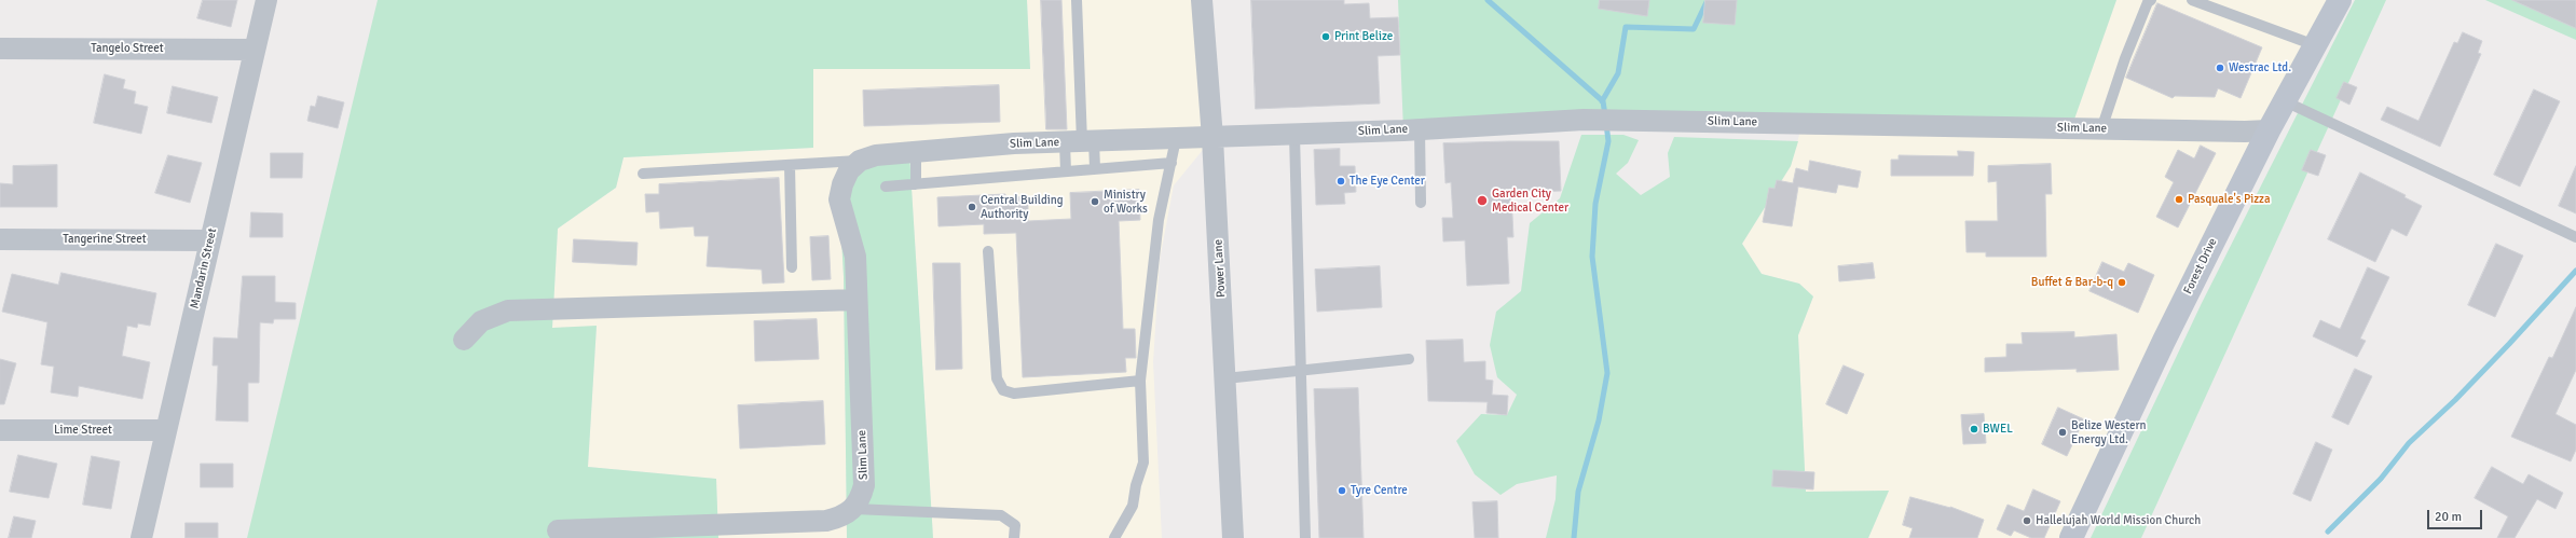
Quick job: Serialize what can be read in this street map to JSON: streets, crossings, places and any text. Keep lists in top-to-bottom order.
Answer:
{
  "streets": {
    "main road": ["Forest Drive"],
    "street": [
      "Tangelo Street",
      "Slim Lane",
      "Tangerine Street",
      "Mandarin Street",
      "Power Lane",
      "Lime Street"
    ]
  },
  "crossings": [
    ["Tangelo Street", "Mandarin Street"],
    ["Slim Lane", "Forest Drive"],
    ["Slim Lane", "Power Lane"],
    ["Tangerine Street", "Mandarin Street"],
    ["Mandarin Street", "Lime Street"]
  ],
  "places": [
    "Print Belize",
    "Westrac Ltd.",
    "The Eye Center",
    "Pasquale's Pizza",
    "Garden City Medical Center",
    "Ministry of Works",
    "Central Building Authority",
    "Buffet & Bar-b-q",
    "BWEL",
    "Belize Western Energy Ltd.",
    "Tyre Centre",
    "Hallelujah World Mission Church"
  ],
  "scale_bar": "20 m"
}
